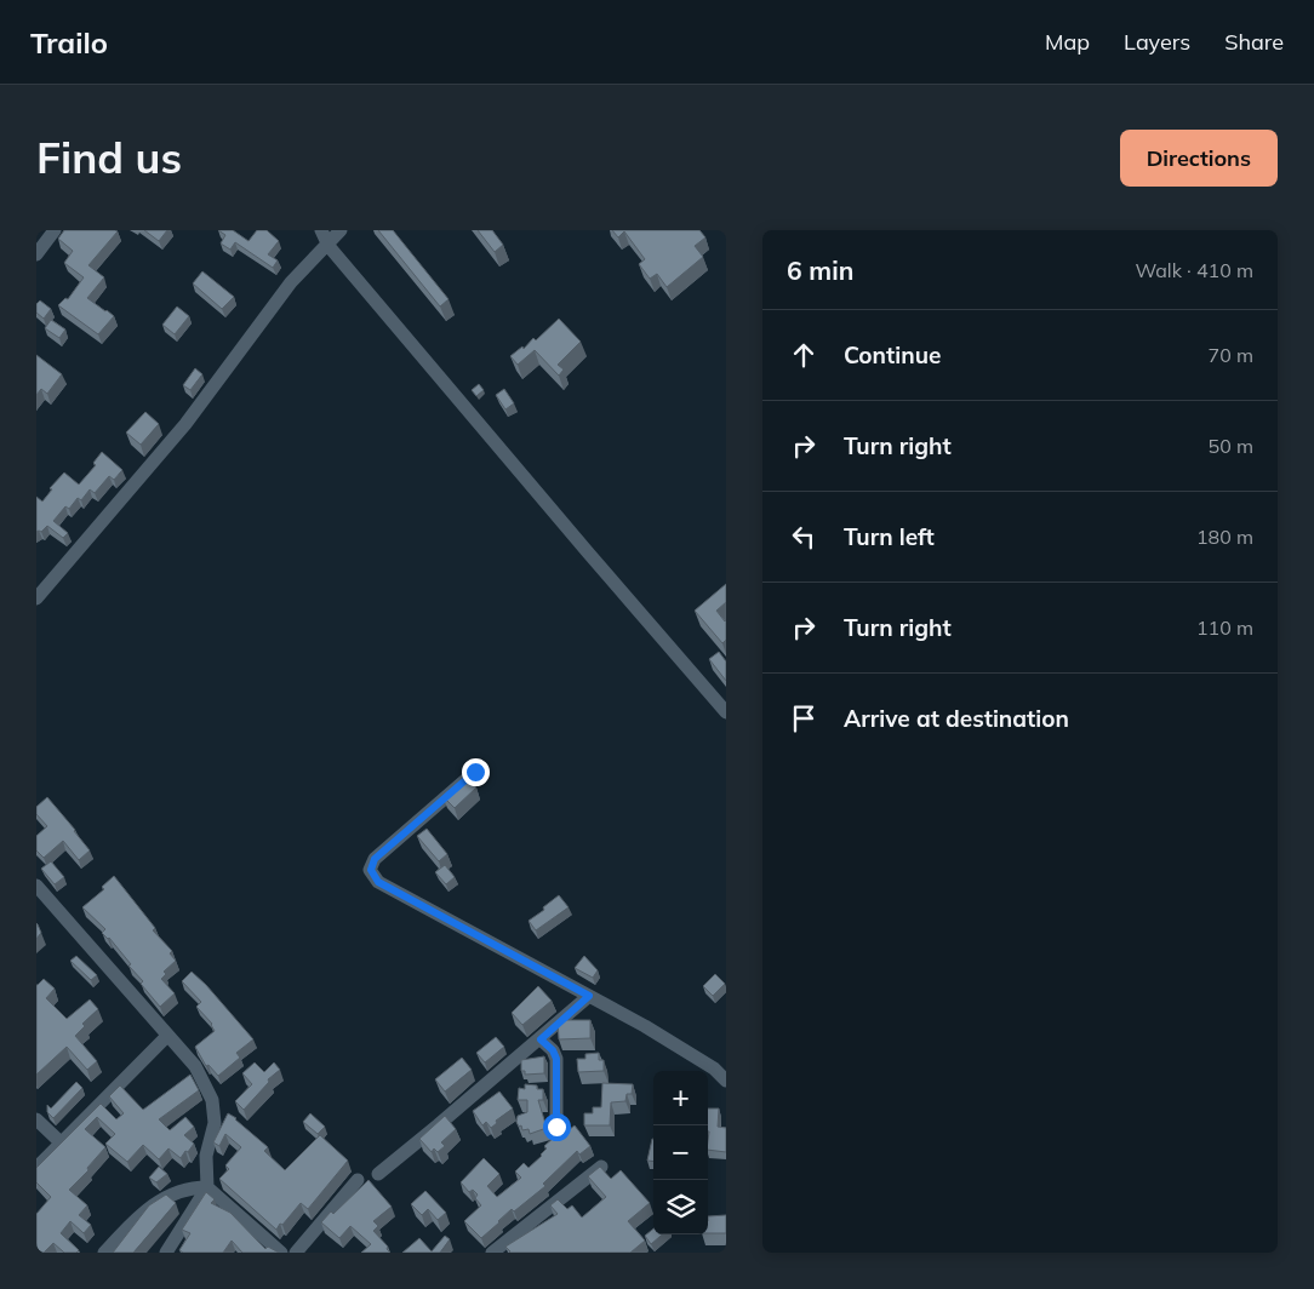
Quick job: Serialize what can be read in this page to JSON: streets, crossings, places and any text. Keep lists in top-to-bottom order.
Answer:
{
  "page": {
    "header": "Trailo",
    "nav": ["Map", "Layers", "Share"],
    "buttons": "Directions",
    "title": "Find us",
    "heading": ["6 min", "Walk · 410 m"],
    "list": [
      ["Continue", "70 m"],
      ["Turn right", "50 m"],
      ["Turn left", "180 m"],
      ["Turn right", "110 m"],
      "Arrive at destination"
    ],
    "map_buttons": ["+", "−"]
  }
}
